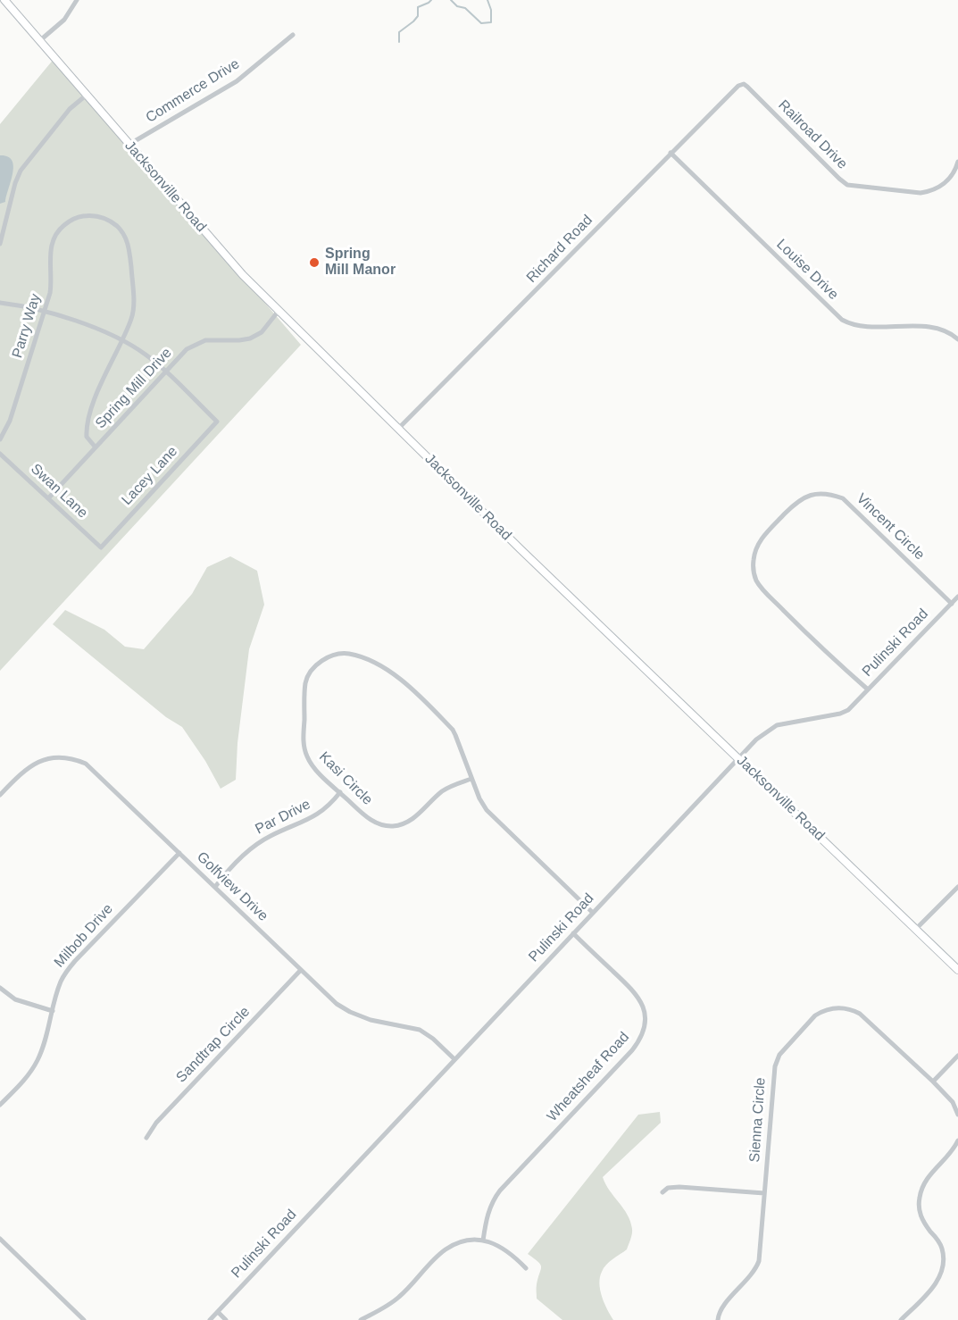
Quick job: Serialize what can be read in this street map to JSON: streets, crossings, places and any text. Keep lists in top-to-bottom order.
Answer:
{
  "streets": {
    "main road": ["Jacksonville Road"],
    "street": [
      "Commerce Drive",
      "Railroad Drive",
      "Richard Road",
      "Louise Drive",
      "Parry Way",
      "Spring Mill Drive",
      "Lacey Lane",
      "Swan Lane",
      "Vincent Circle",
      "Pulinski Road",
      "Kasi Circle",
      "Par Drive",
      "Golfview Drive",
      "Milbob Drive",
      "Sandtrap Circle",
      "Wheatsheaf Road",
      "Sienna Circle"
    ]
  },
  "crossings": [
    ["Commerce Drive", "Jacksonville Road"],
    ["Railroad Drive", "Richard Road"],
    ["Jacksonville Road", "Richard Road"],
    ["Jacksonville Road", "Spring Mill Drive"],
    ["Jacksonville Road", "Pulinski Road"],
    ["Richard Road", "Louise Drive"],
    ["Parry Way", "Spring Mill Drive"],
    ["Spring Mill Drive", "Lacey Lane"],
    ["Spring Mill Drive", "Swan Lane"],
    ["Lacey Lane", "Swan Lane"],
    ["Vincent Circle", "Pulinski Road"],
    ["Pulinski Road", "Kasi Circle"],
    ["Pulinski Road", "Golfview Drive"],
    ["Pulinski Road", "Wheatsheaf Road"],
    ["Kasi Circle", "Par Drive"],
    ["Par Drive", "Golfview Drive"],
    ["Golfview Drive", "Milbob Drive"],
    ["Golfview Drive", "Sandtrap Circle"]
  ],
  "places": ["Spring Mill Manor"]
}
